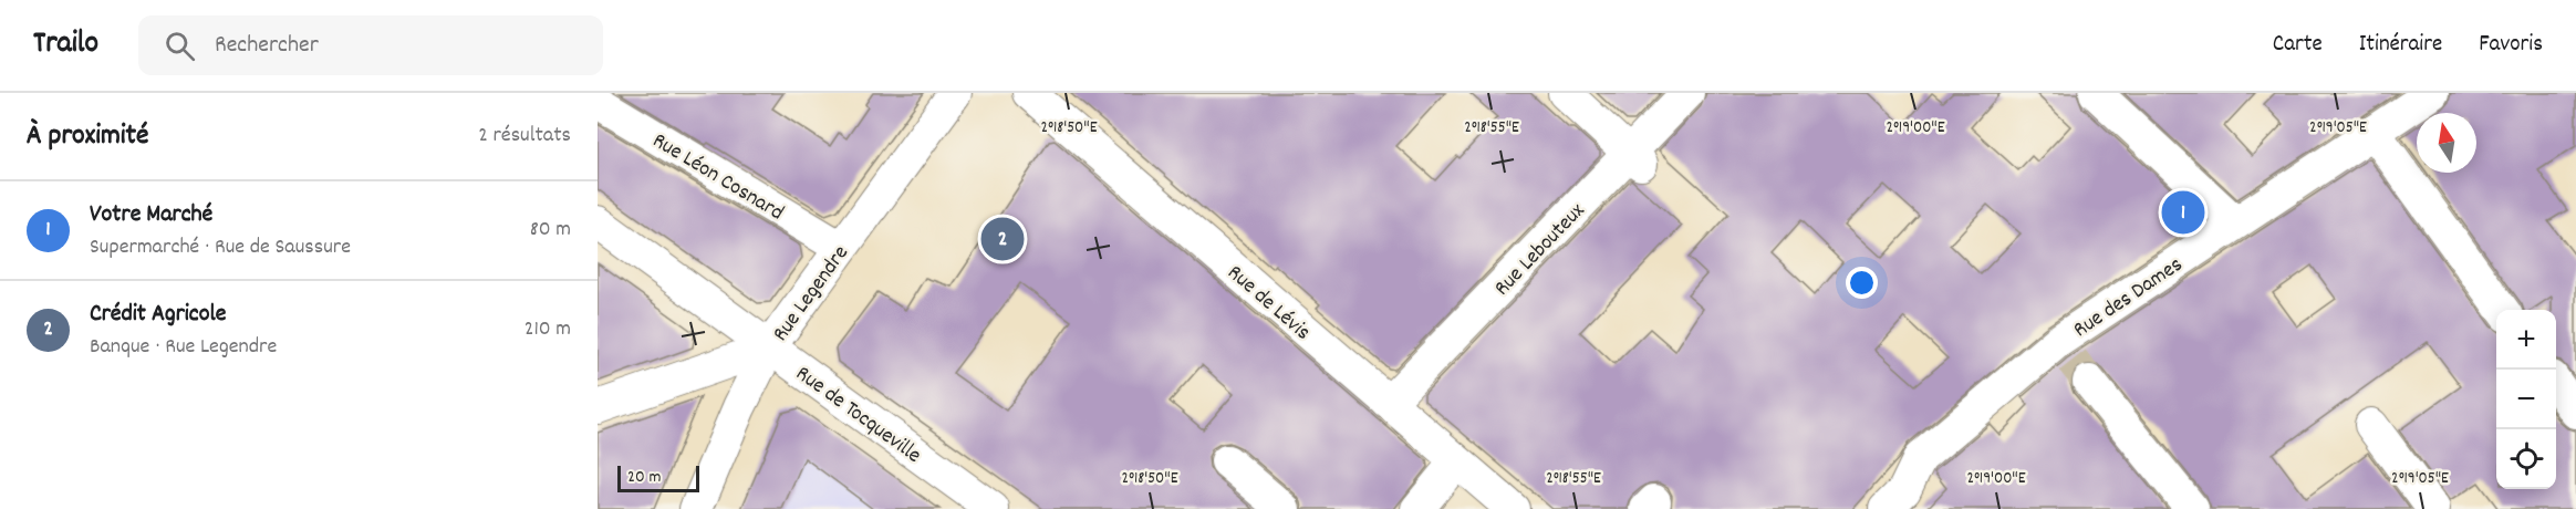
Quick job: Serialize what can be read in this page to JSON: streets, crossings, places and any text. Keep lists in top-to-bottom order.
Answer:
{
  "streets": {
    "street": [
      "Rue Léon Cosnard",
      "Rue Lebouteux",
      "Rue Legendre",
      "Rue des Dames",
      "Rue de Lévis",
      "Rue de Tocqueville"
    ]
  },
  "crossings": [
    ["Rue Léon Cosnard", "Rue Legendre"],
    ["Rue Lebouteux", "Rue de Lévis"],
    ["Rue Legendre", "Rue de Tocqueville"]
  ],
  "scale_bar": "20 m",
  "north": "top",
  "page": {
    "header": "Trailo",
    "search": "Rechercher",
    "nav": ["Carte", "Itinéraire", "Favoris"],
    "heading": ["À proximité", "2 résultats"],
    "list": [
      {
        "mark": "1",
        "name": "Votre Marché",
        "note": "Supermarché · Rue de Saussure",
        "value": "80 m"
      },
      {
        "mark": "2",
        "name": "Crédit Agricole",
        "note": "Banque · Rue Legendre",
        "value": "210 m"
      }
    ],
    "pins": ["1", "2"],
    "map_buttons": ["+", "−"],
    "scale": "20 m"
  },
  "coordinates": [
    "2°18'50\"E",
    "2°18'55\"E",
    "2°19'00\"E",
    "2°19'05\"E"
  ]
}
